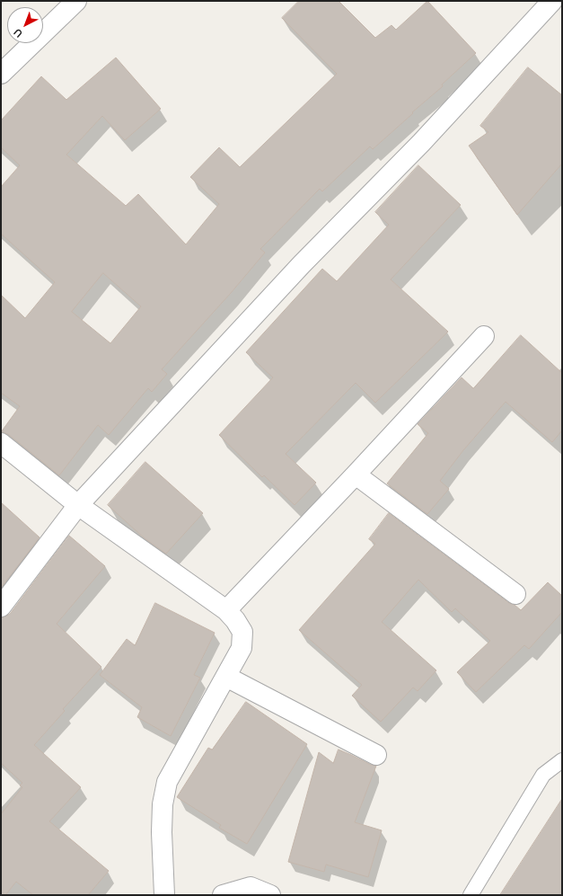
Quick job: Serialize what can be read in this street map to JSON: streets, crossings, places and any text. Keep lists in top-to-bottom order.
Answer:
{
  "north": "bottom left"
}
